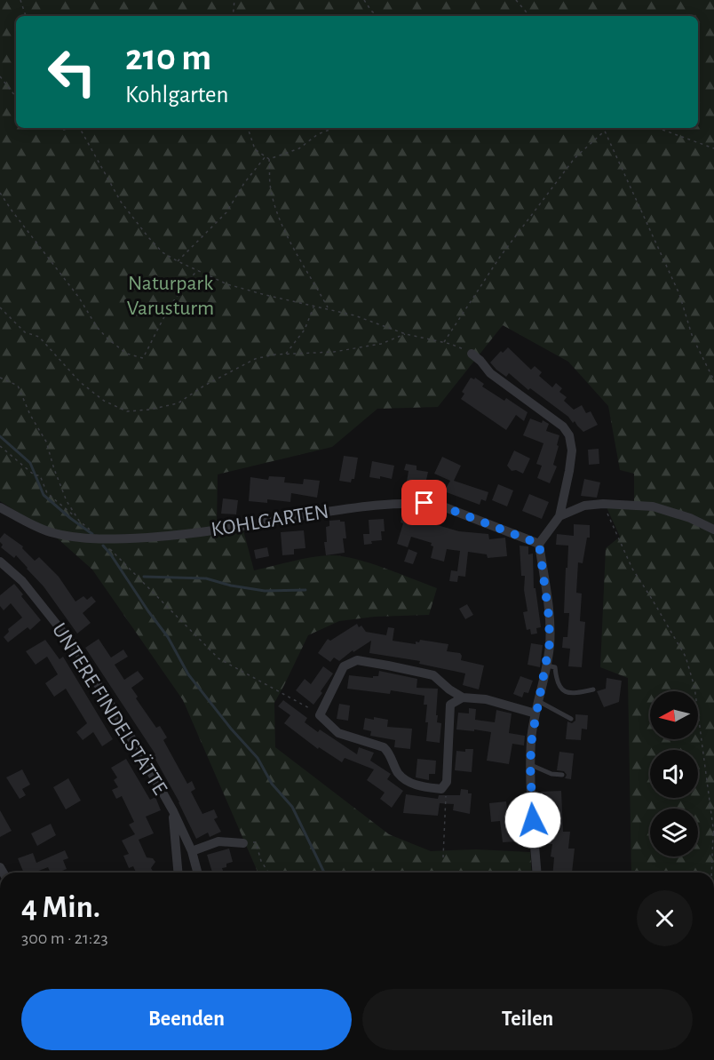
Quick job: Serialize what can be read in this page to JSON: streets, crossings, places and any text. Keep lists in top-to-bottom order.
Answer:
{
  "streets": {
    "street": ["KOHLGARTEN", "UNTERE FINDELSTÄTTE"]
  },
  "parks": ["Naturpark Varusturm"],
  "north": "left",
  "page": {
    "turn": ["210 m", "Kohlgarten"],
    "heading": ["4 Min.", "300 m · 21:23"],
    "buttons": ["Beenden", "Teilen"]
  }
}
